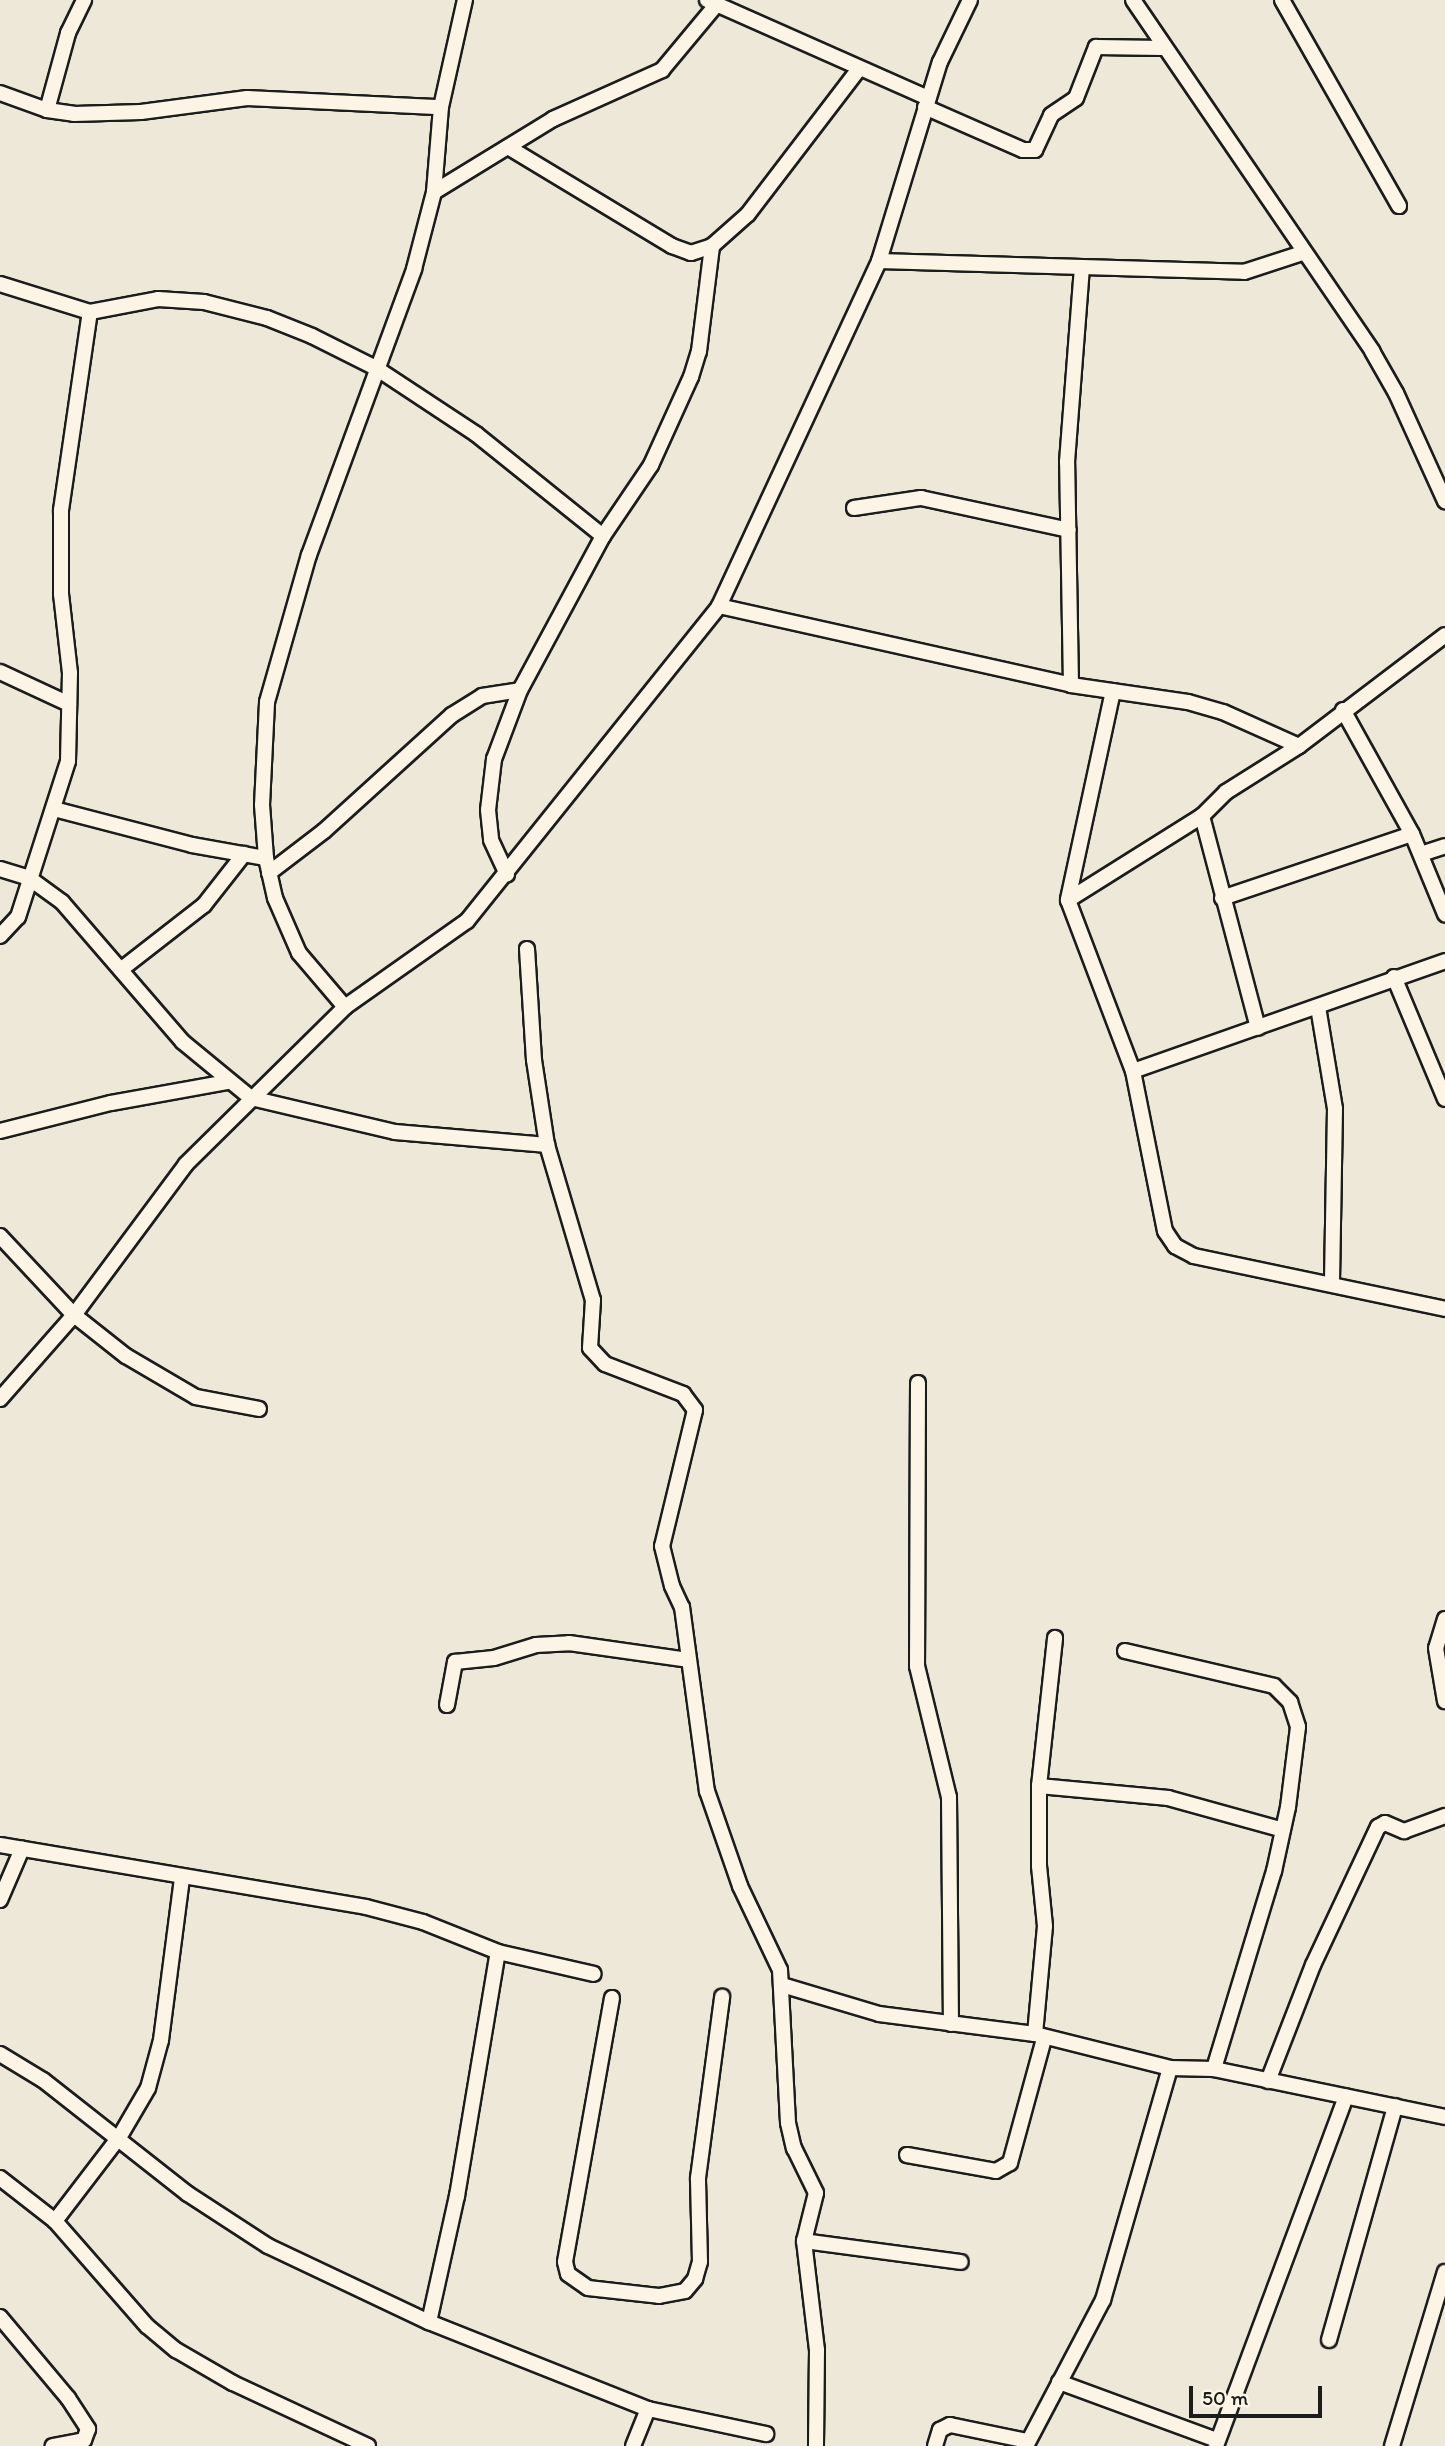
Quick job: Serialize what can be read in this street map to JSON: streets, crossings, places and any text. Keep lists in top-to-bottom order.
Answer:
{
  "scale_bar": "50 m"
}
